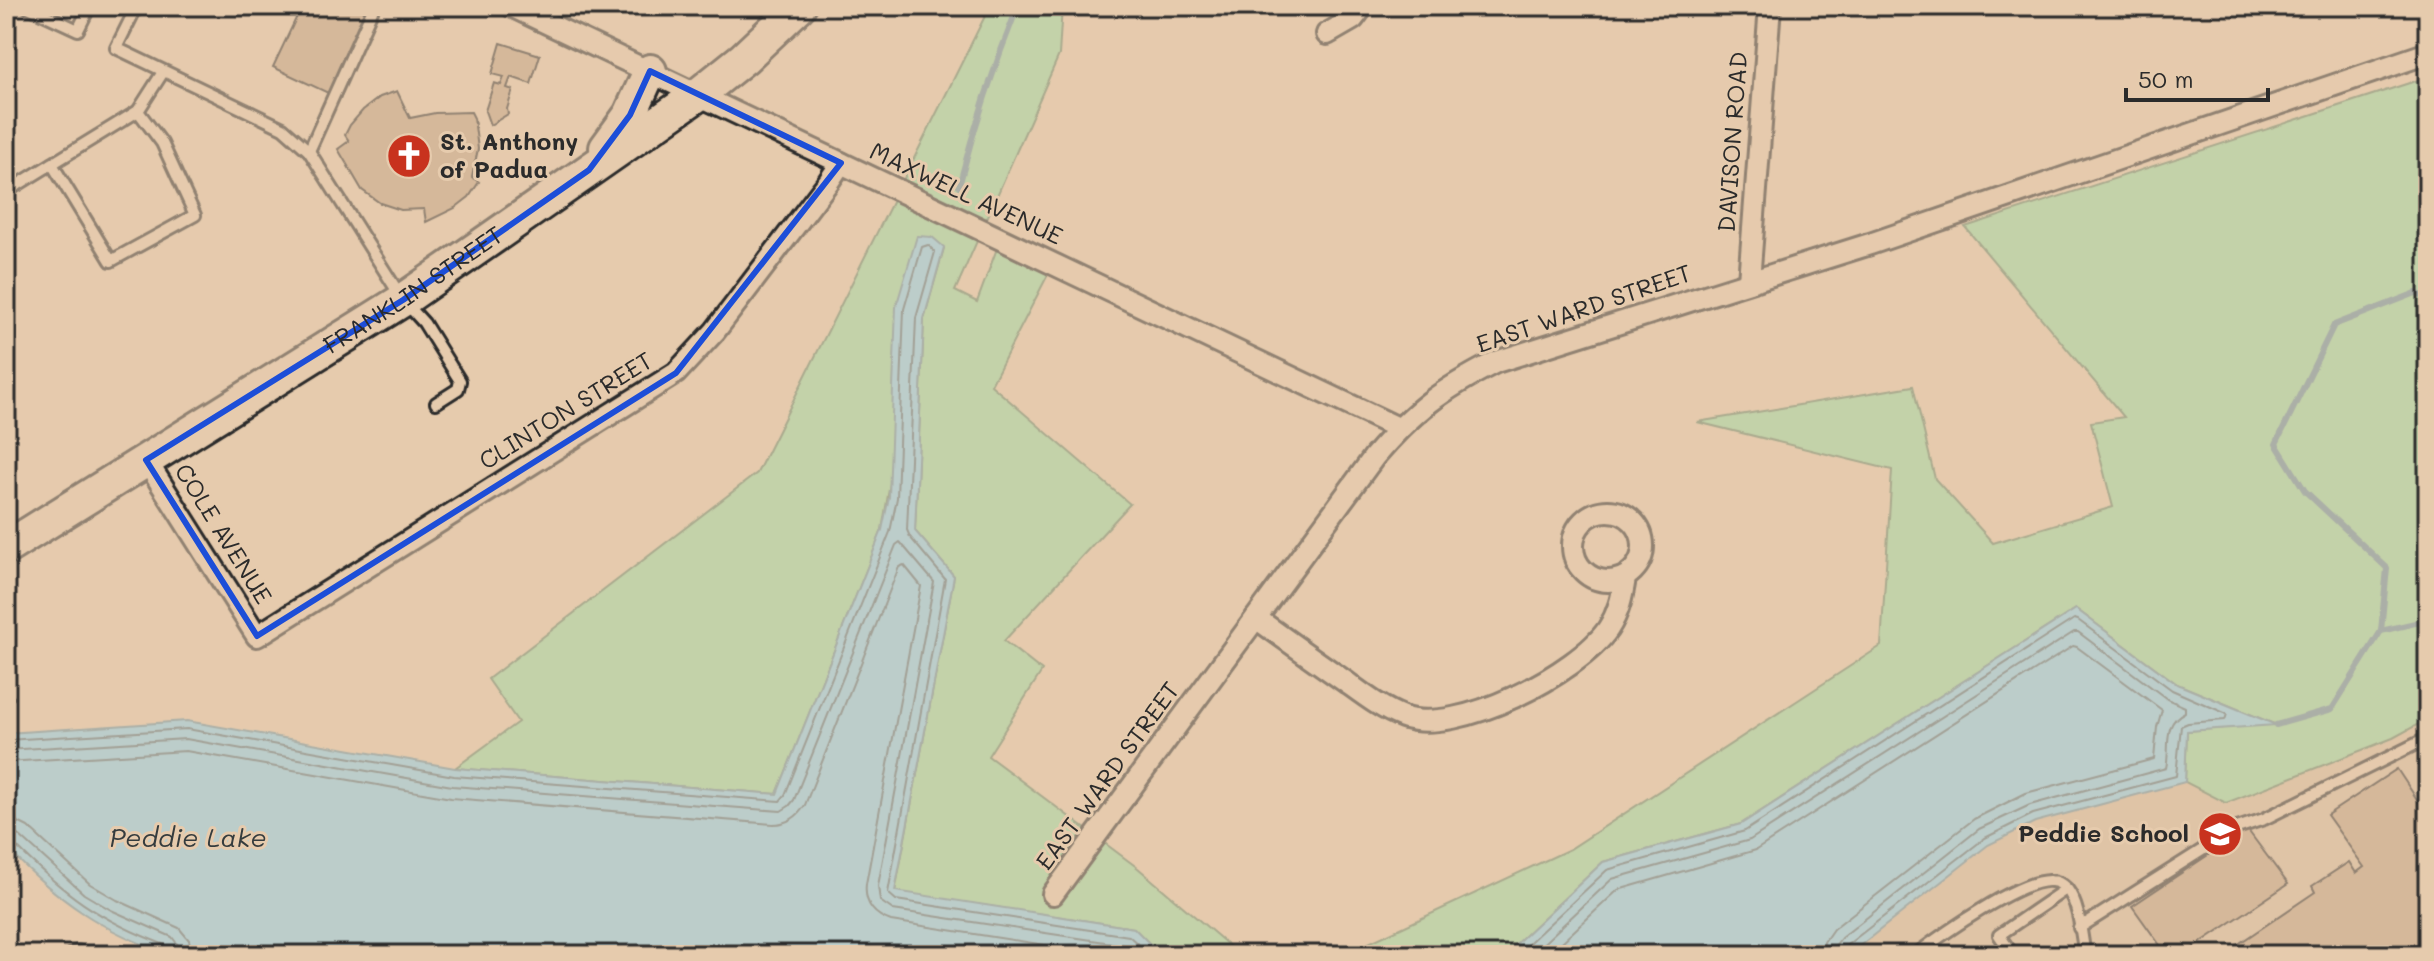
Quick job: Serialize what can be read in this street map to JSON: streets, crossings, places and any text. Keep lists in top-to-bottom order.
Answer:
{
  "streets": {
    "main road": ["FRANKLIN STREET"],
    "street": [
      "DAVISON ROAD",
      "MAXWELL AVENUE",
      "EAST WARD STREET",
      "CLINTON STREET",
      "COLE AVENUE"
    ]
  },
  "crossings": [
    ["DAVISON ROAD", "EAST WARD STREET"],
    ["MAXWELL AVENUE", "FRANKLIN STREET"],
    ["MAXWELL AVENUE", "EAST WARD STREET"],
    ["MAXWELL AVENUE", "CLINTON STREET"],
    ["FRANKLIN STREET", "COLE AVENUE"],
    ["CLINTON STREET", "COLE AVENUE"]
  ],
  "water": ["Peddie Lake"],
  "places": {
    "church": ["St. Anthony of Padua"],
    "school or university": ["Peddie School"]
  },
  "scale_bar": "50 m"
}
